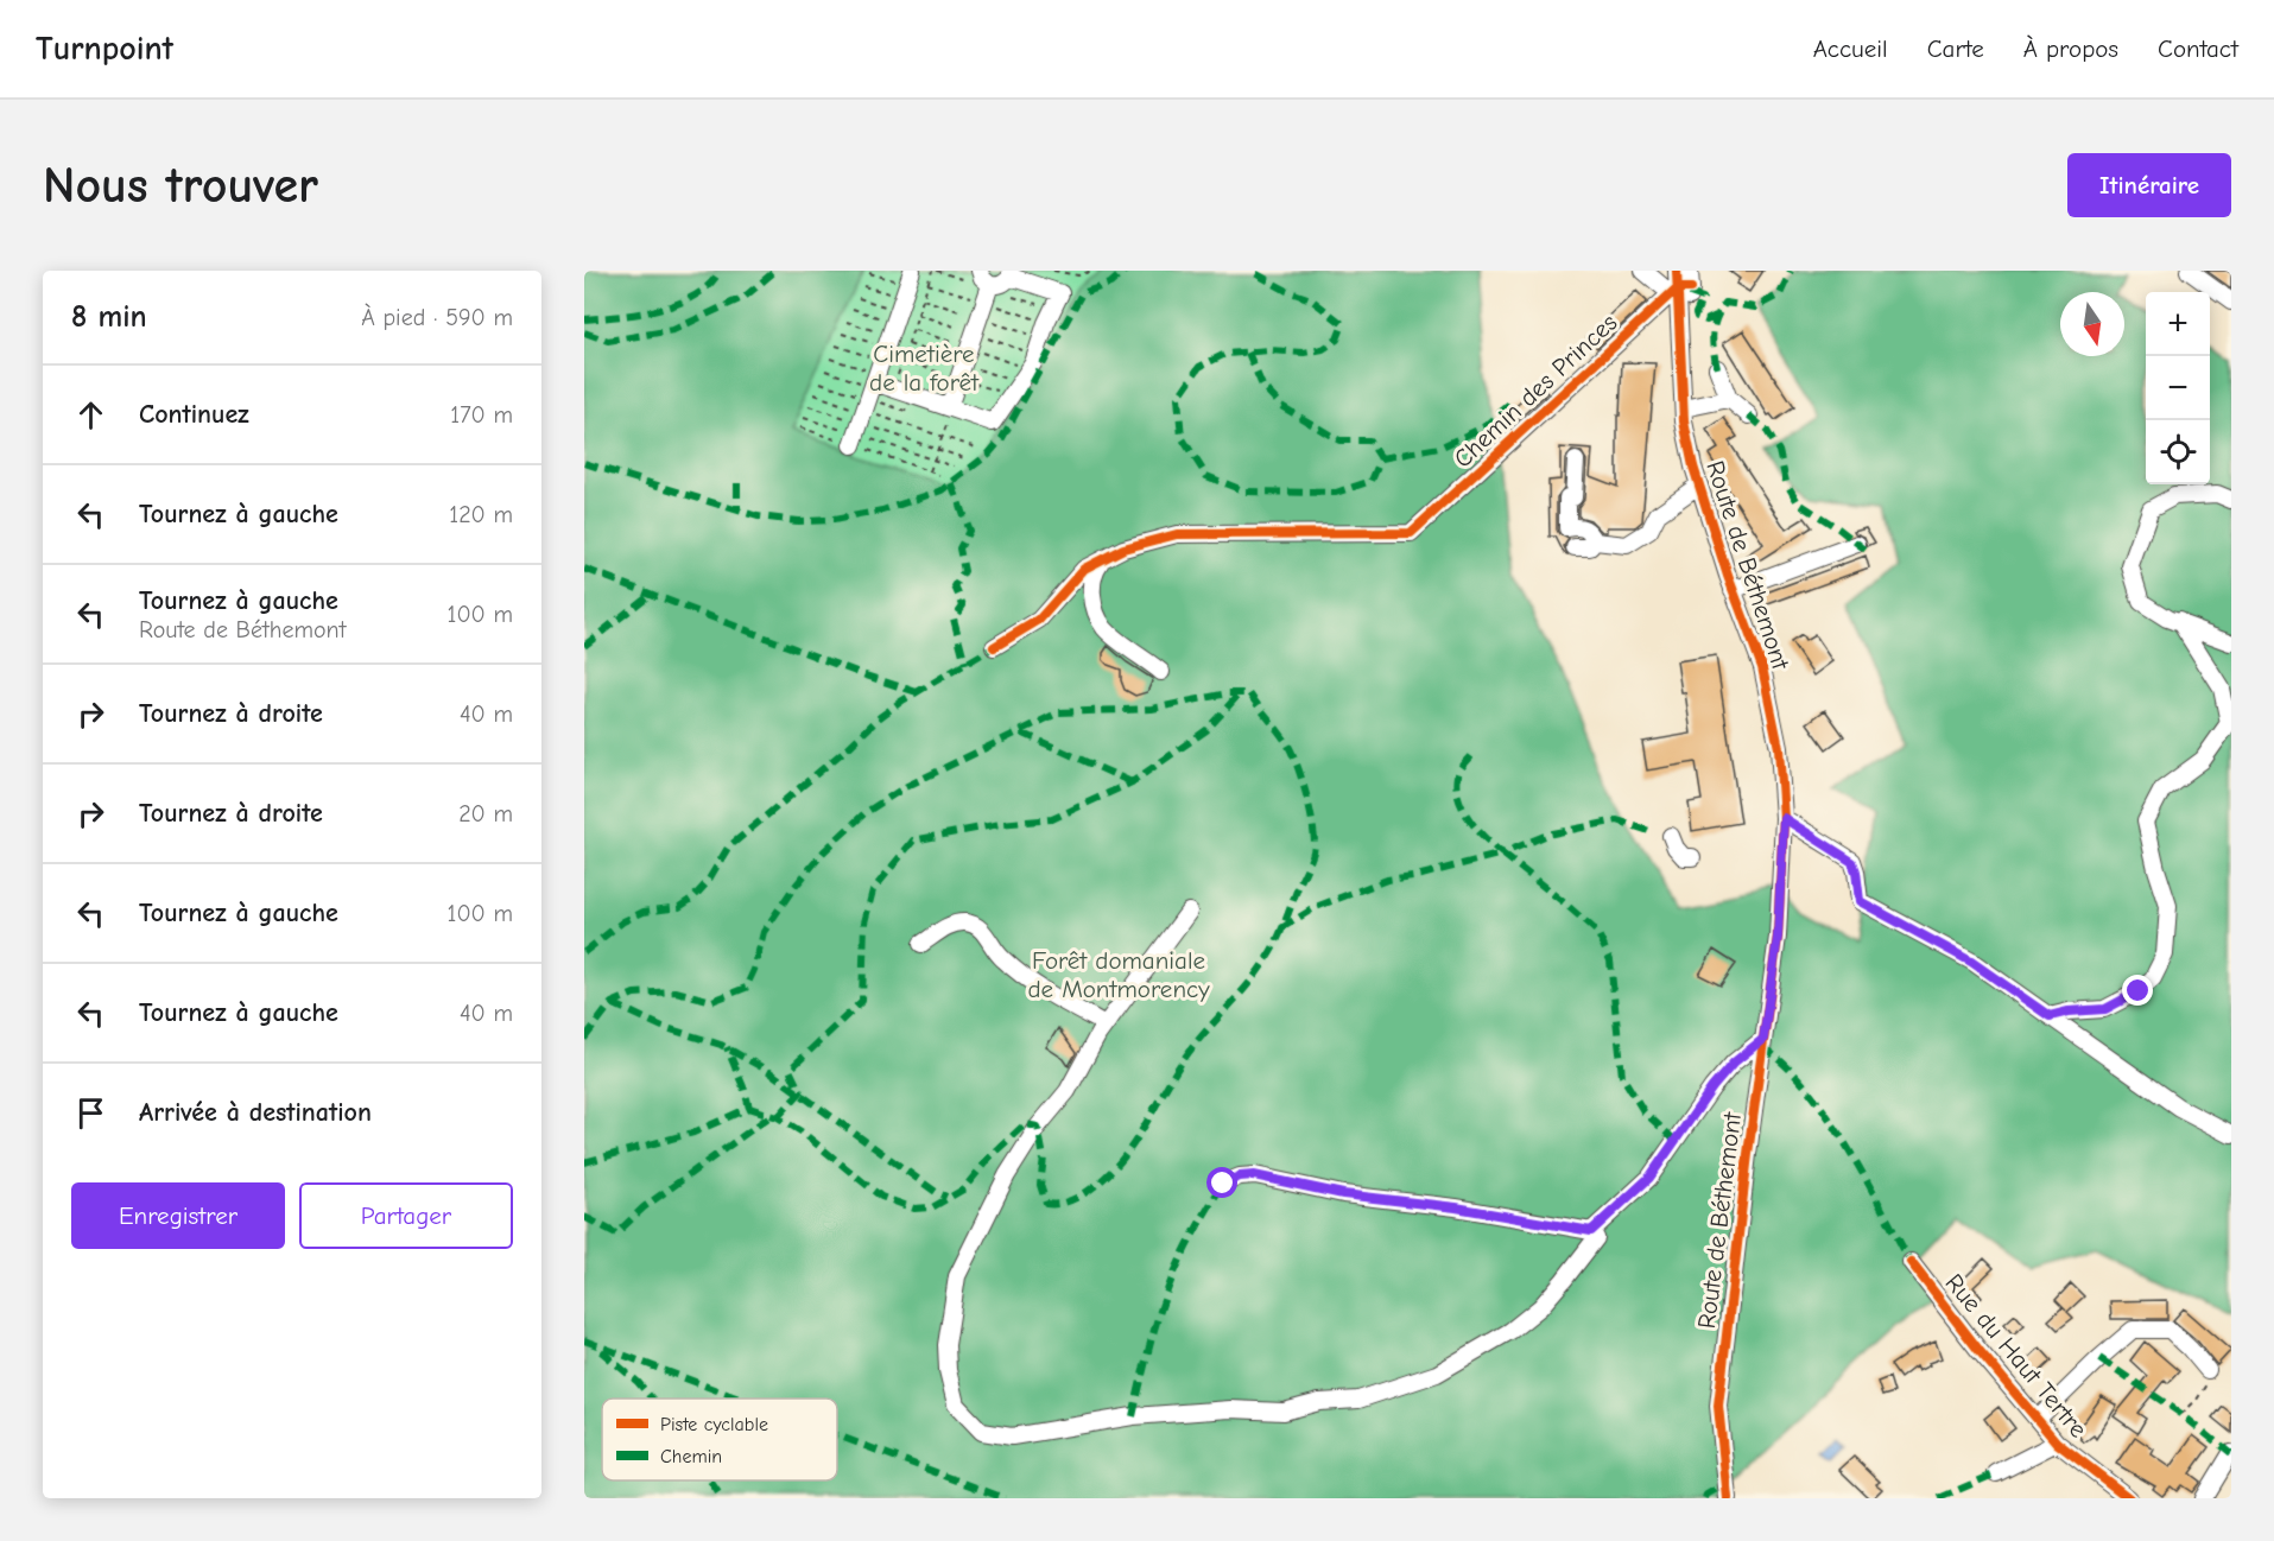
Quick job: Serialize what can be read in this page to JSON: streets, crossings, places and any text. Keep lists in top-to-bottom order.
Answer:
{
  "streets": {
    "street": ["Chemin des Princes", "Route de Béthemont", "Rue du Haut Tertre"]
  },
  "crossings": [
    ["Chemin des Princes", "Route de Béthemont"]
  ],
  "parks": ["Cimetière de la forêt", "Forêt domaniale de Montmorency"],
  "legend": ["Piste cyclable", "Chemin"],
  "north": "bottom",
  "page": {
    "header": "Turnpoint",
    "nav": [
      "Accueil",
      "Carte",
      "À propos",
      "Contact"
    ],
    "buttons": [
      "Itinéraire",
      ["Enregistrer", "Partager"]
    ],
    "title": "Nous trouver",
    "heading": ["8 min", "À pied · 590 m"],
    "map_buttons": ["+", "−"],
    "list": [
      ["Continuez", "170 m"],
      ["Tournez à gauche", "120 m"],
      ["Tournez à gauche", "Route de Béthemont", "100 m"],
      ["Tournez à droite", "40 m"],
      ["Tournez à droite", "20 m"],
      ["Tournez à gauche", "100 m"],
      ["Tournez à gauche", "40 m"],
      "Arrivée à destination"
    ]
  }
}
